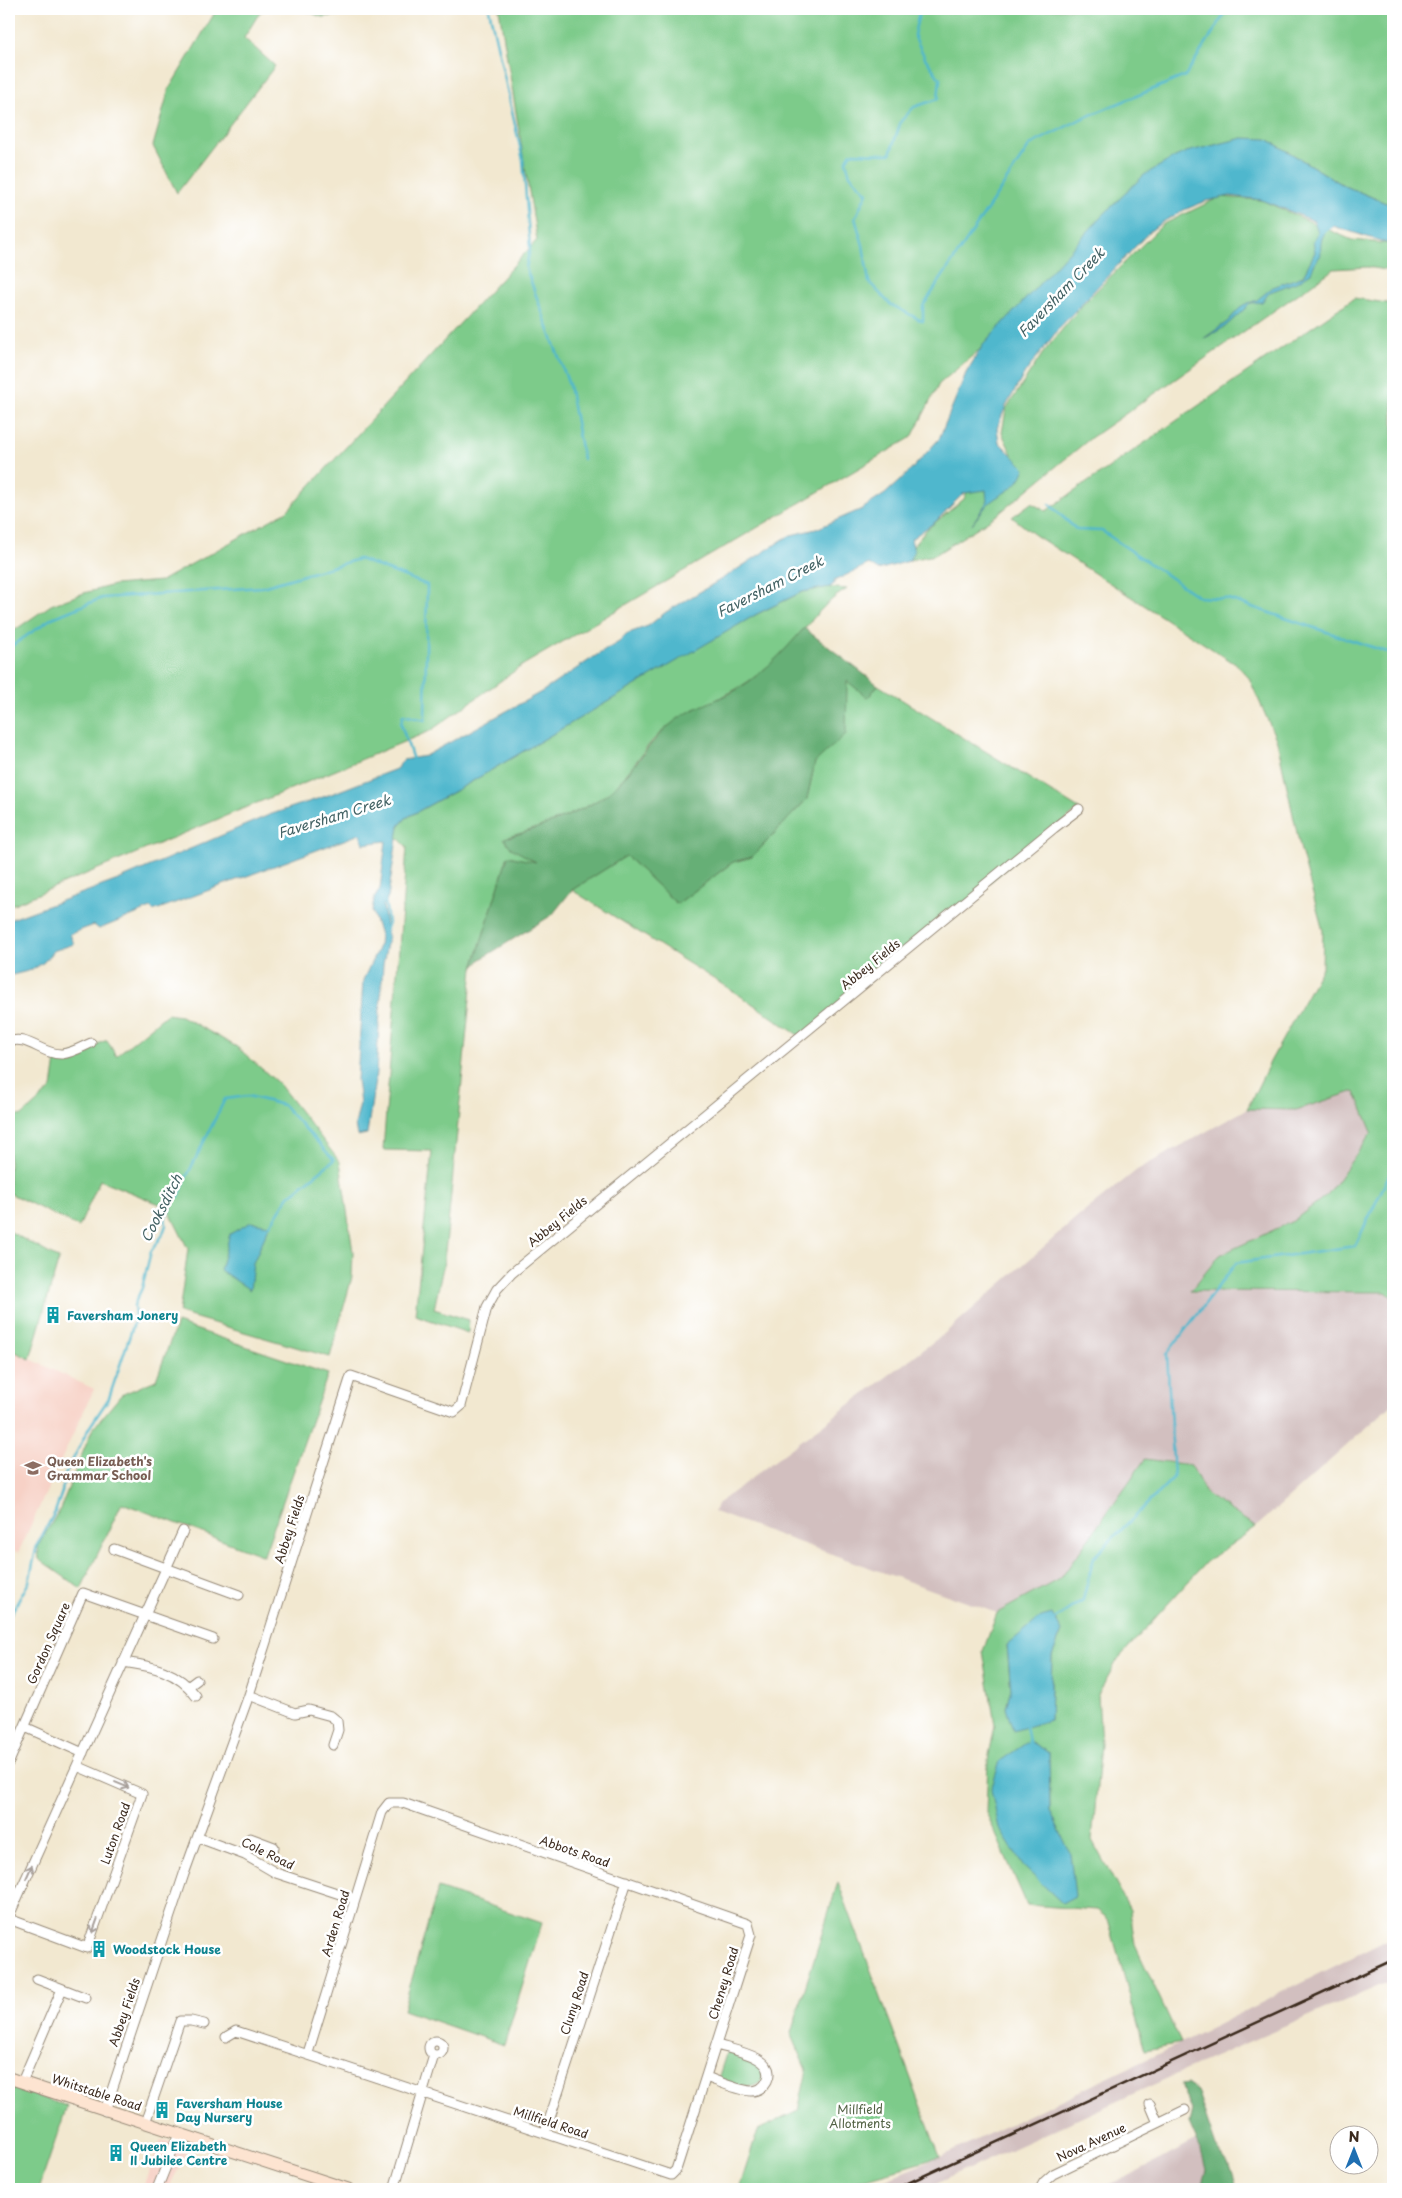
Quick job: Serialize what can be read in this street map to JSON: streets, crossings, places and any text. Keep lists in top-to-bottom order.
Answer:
{
  "streets": {
    "main road": ["Whitstable Road"],
    "street": [
      "Abbey Fields",
      "Gordon Square",
      "Luton Road",
      "Abbots Road",
      "Cole Road",
      "Arden Road",
      "Cheney Road",
      "Cluny Road",
      "Millfield Road",
      "Nova Avenue"
    ]
  },
  "crossings": [
    ["Abbey Fields", "Cole Road"],
    ["Abbey Fields", "Whitstable Road"],
    ["Abbots Road", "Arden Road"],
    ["Abbots Road", "Cheney Road"],
    ["Abbots Road", "Cluny Road"],
    ["Cole Road", "Arden Road"],
    ["Arden Road", "Millfield Road"],
    ["Cheney Road", "Millfield Road"],
    ["Cluny Road", "Millfield Road"]
  ],
  "water": ["Faversham Creek", "Cooksditch"],
  "parks": ["Millfield Allotments"],
  "places": {
    "building": [
      "Faversham Jonery",
      "Woodstock House",
      "Faversham House Day Nursery",
      "Queen Elizabeth II Jubilee Centre"
    ],
    "school or university": ["Queen Elizabeth's Grammar School"]
  },
  "north": "top"
}
